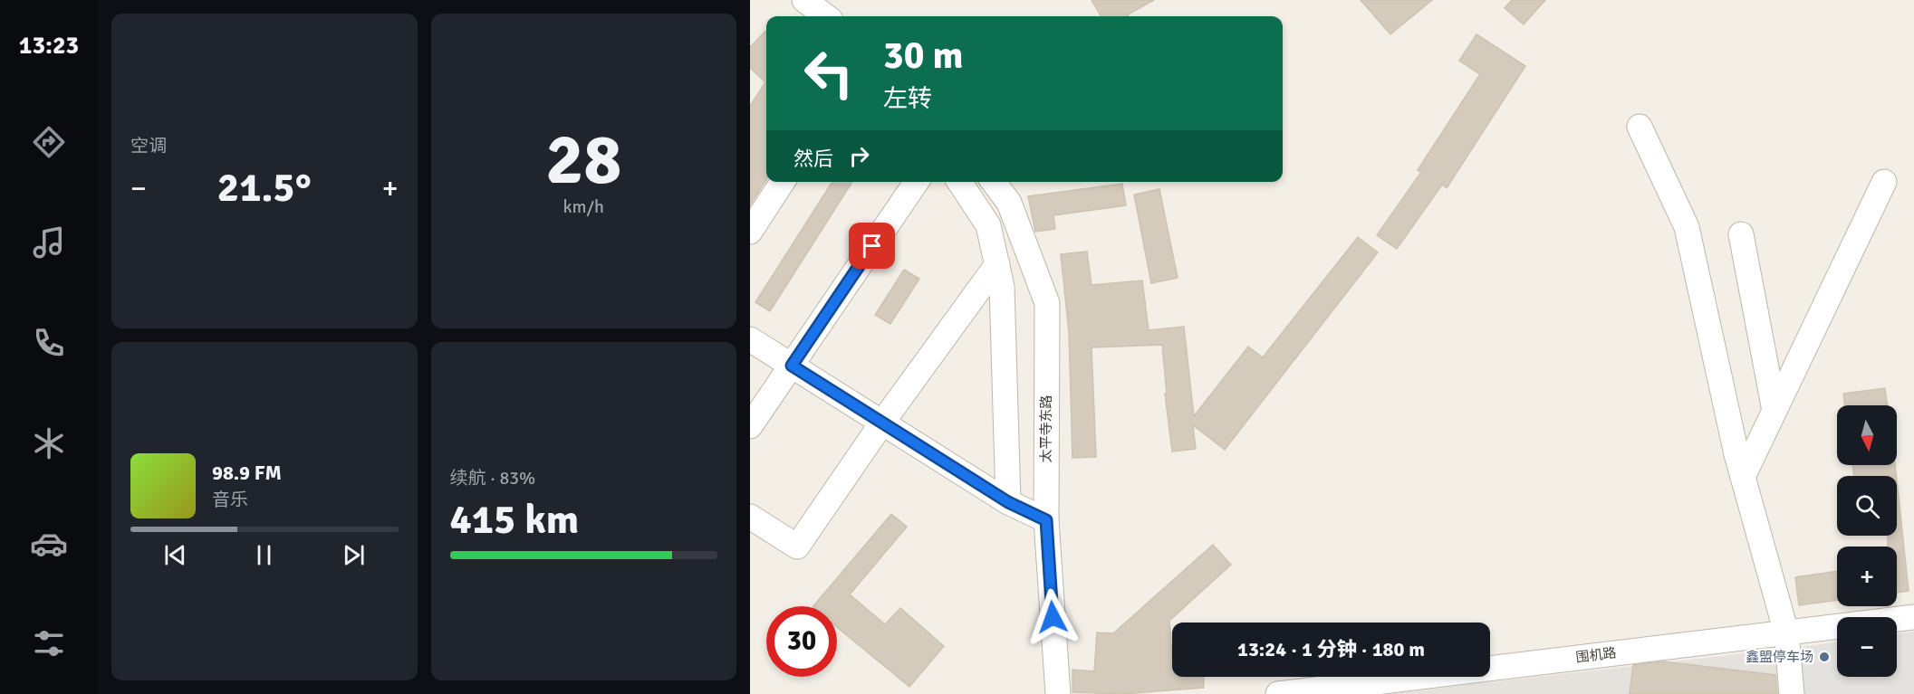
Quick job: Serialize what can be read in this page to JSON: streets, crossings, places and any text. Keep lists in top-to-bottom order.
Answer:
{
  "streets": {
    "street": ["太平寺东路", "围机路"]
  },
  "places": ["鑫盟停车场"],
  "north": "bottom",
  "page": {
    "tabs": "13:23",
    "tile": [
      "空调",
      ["28", "km/h"],
      ["续航 · 83%", "415 km"]
    ],
    "turn": ["30 m", "左转"],
    "then": "然后",
    "heat": ["−", "21.5°", "+"],
    "map_buttons": ["+", "−"],
    "song": ["98.9 FM", "音乐"],
    "limit": "30",
    "trip": "13:24 · 1 分钟 · 180 m"
  }
}
